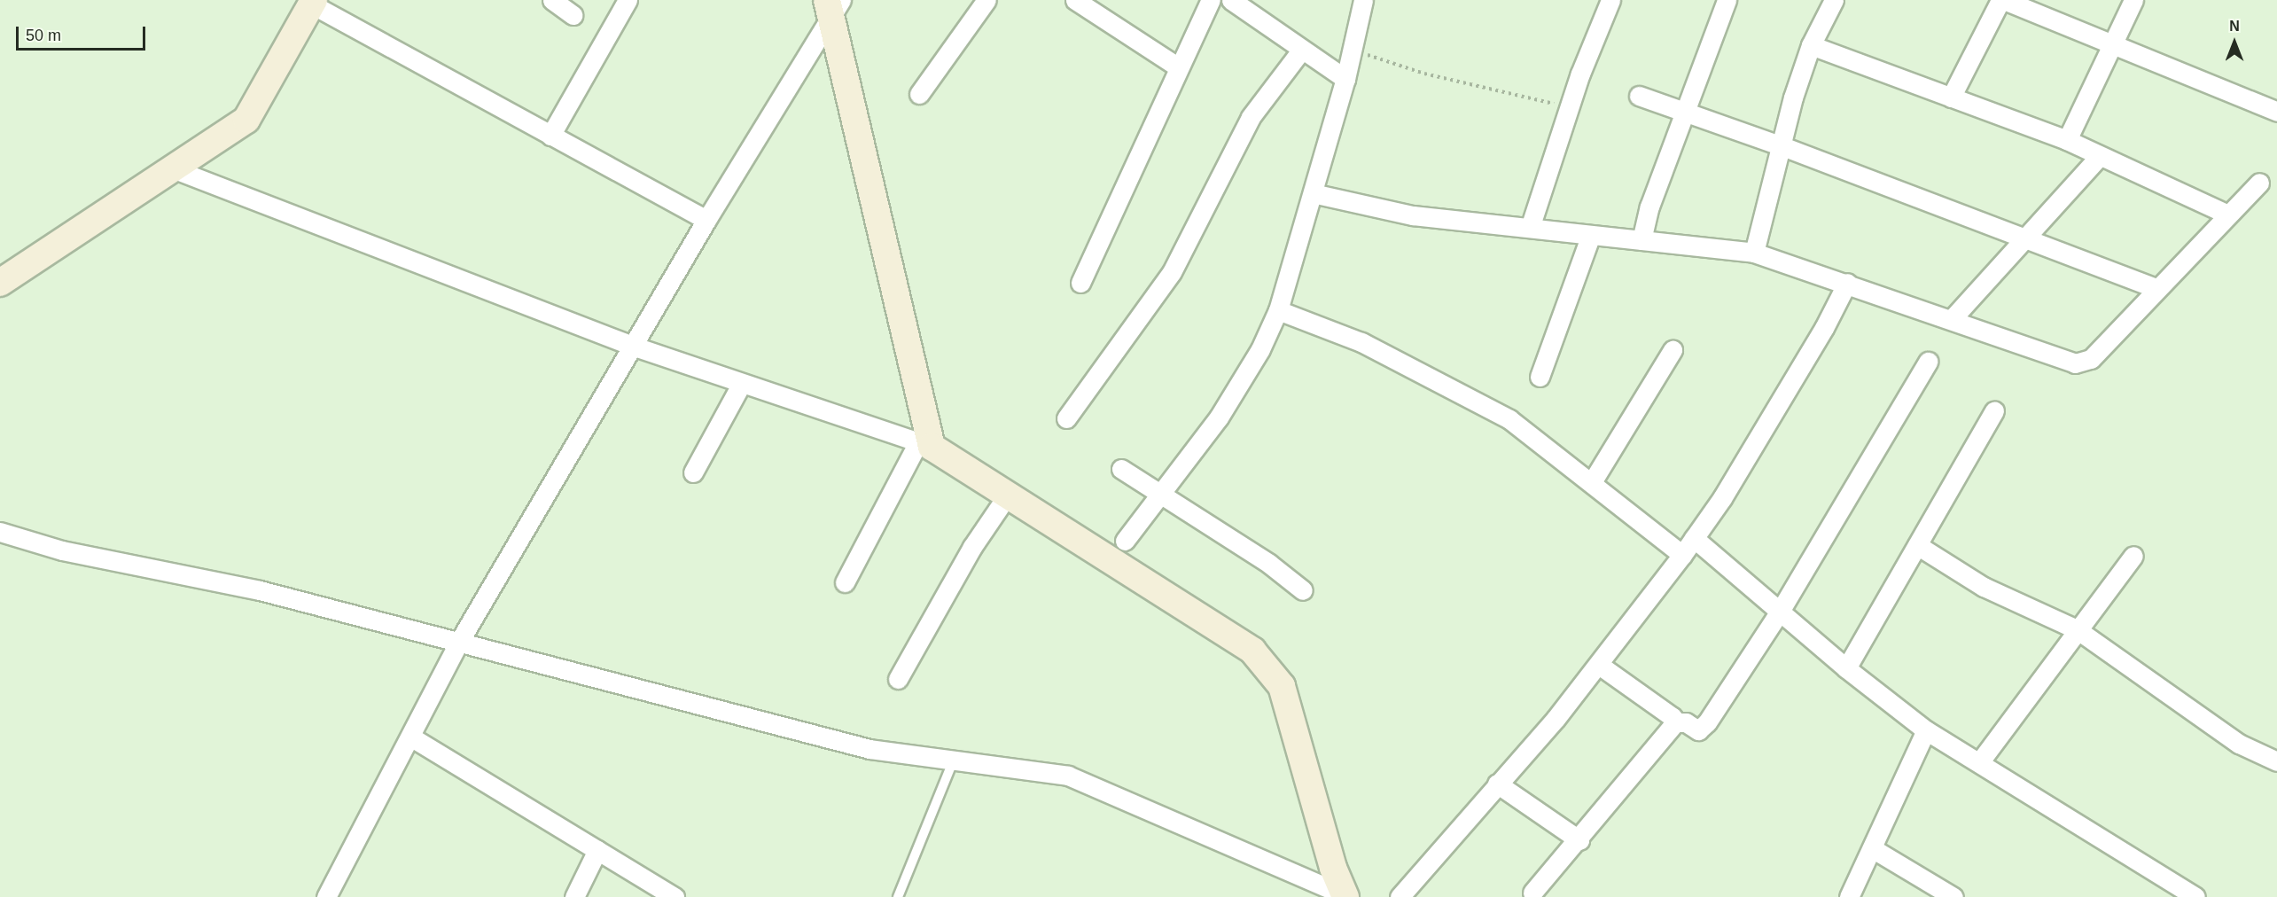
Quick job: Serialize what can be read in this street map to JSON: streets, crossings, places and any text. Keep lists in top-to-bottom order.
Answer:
{
  "scale_bar": "50 m",
  "north": "top"
}
